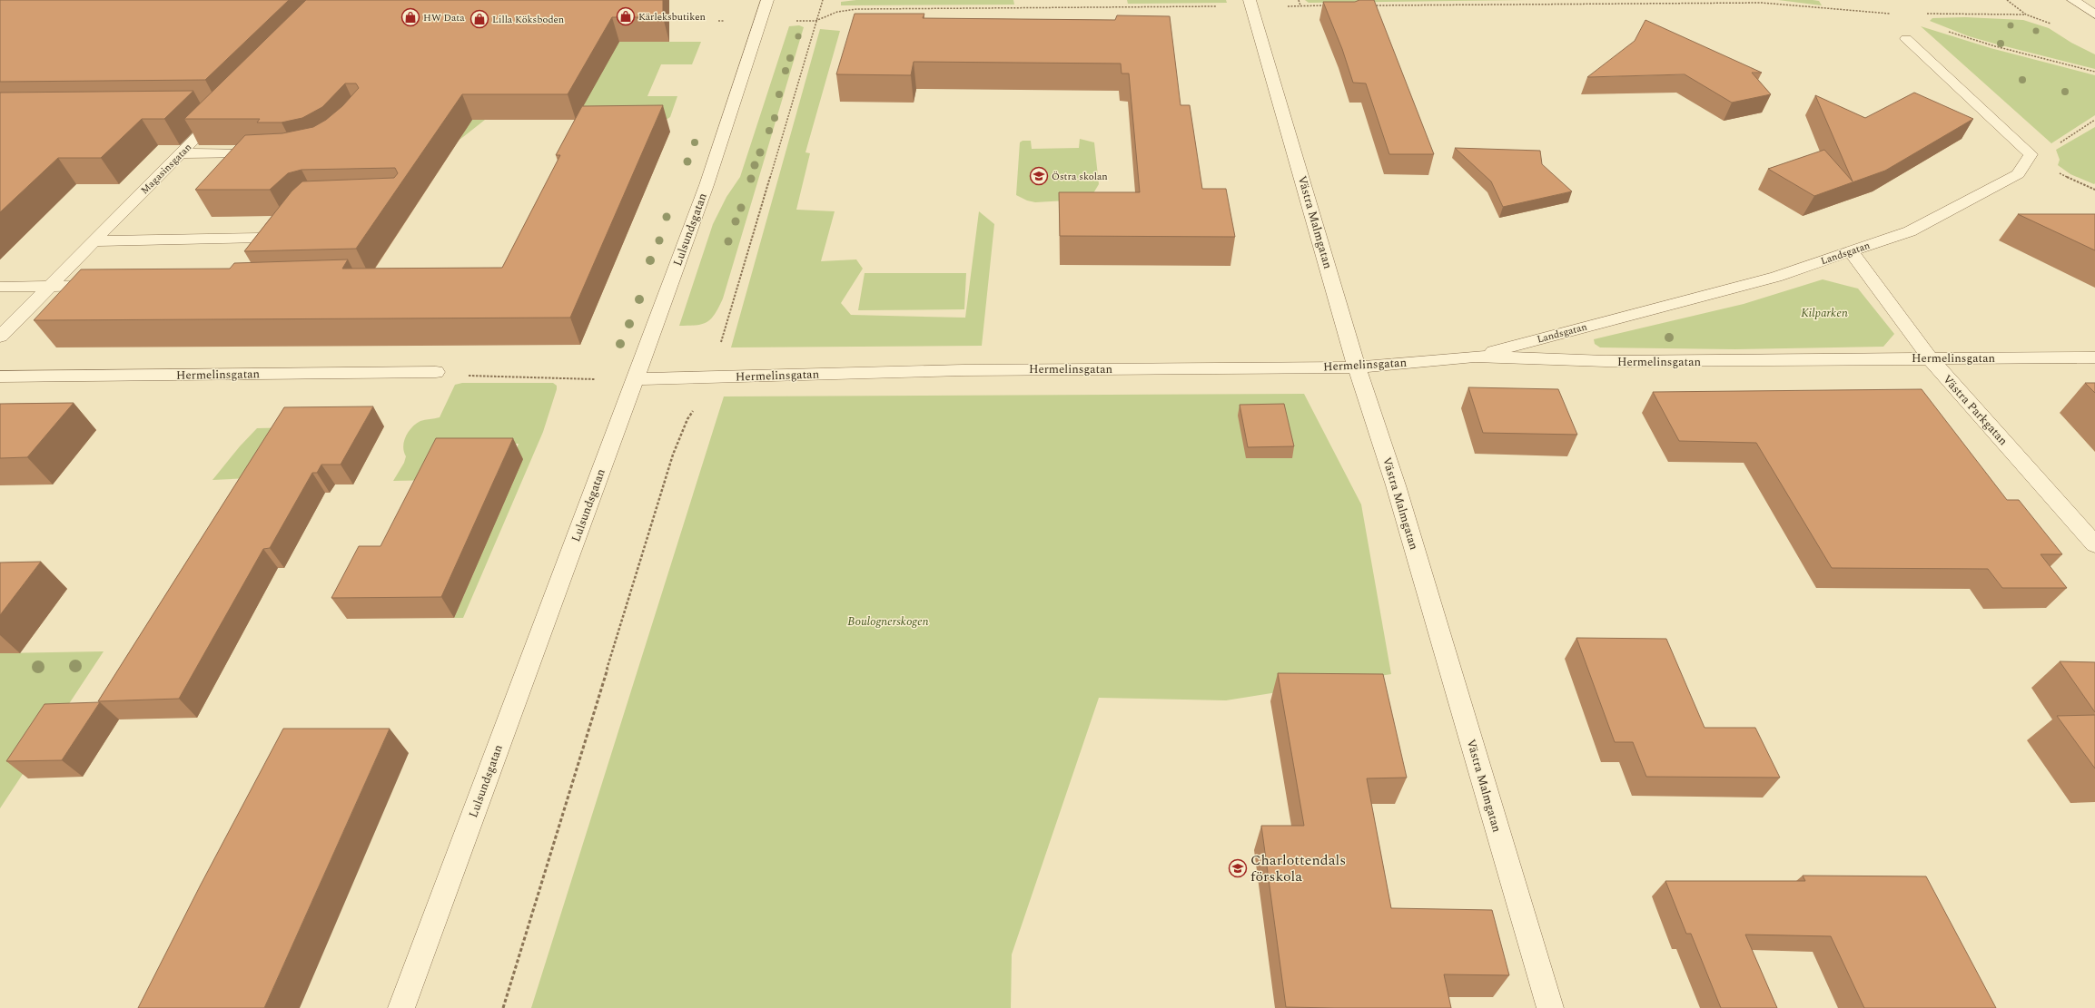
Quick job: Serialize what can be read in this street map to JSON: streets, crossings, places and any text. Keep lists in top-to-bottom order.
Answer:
{
  "streets": {
    "street": [
      "Magasinsgatan",
      "Västra Malmgatan",
      "Lulsundsgatan",
      "Landsgatan",
      "Hermelinsgatan",
      "Västra Parkgatan"
    ]
  },
  "crossings": [
    ["Västra Malmgatan", "Hermelinsgatan"],
    ["Lulsundsgatan", "Hermelinsgatan"],
    ["Landsgatan", "Hermelinsgatan"],
    ["Landsgatan", "Västra Parkgatan"],
    ["Hermelinsgatan", "Västra Parkgatan"]
  ],
  "parks": ["Kilparken", "Boulognerskogen"],
  "places": {
    "shop": ["Kärleksbutiken", "HW Data", "Lilla Köksboden"],
    "school or university": ["Östra skolan", "Charlottendals förskola"]
  }
}
